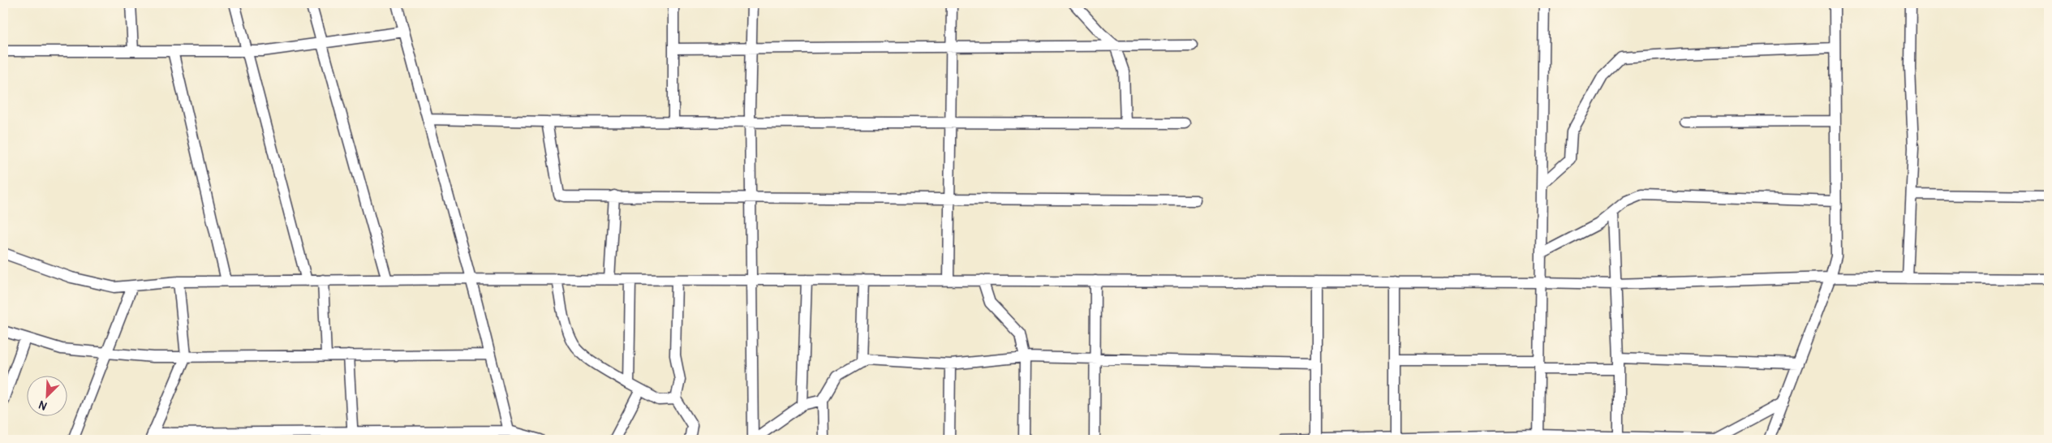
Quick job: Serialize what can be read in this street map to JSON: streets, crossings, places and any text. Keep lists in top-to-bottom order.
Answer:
{
  "north": "bottom left"
}
